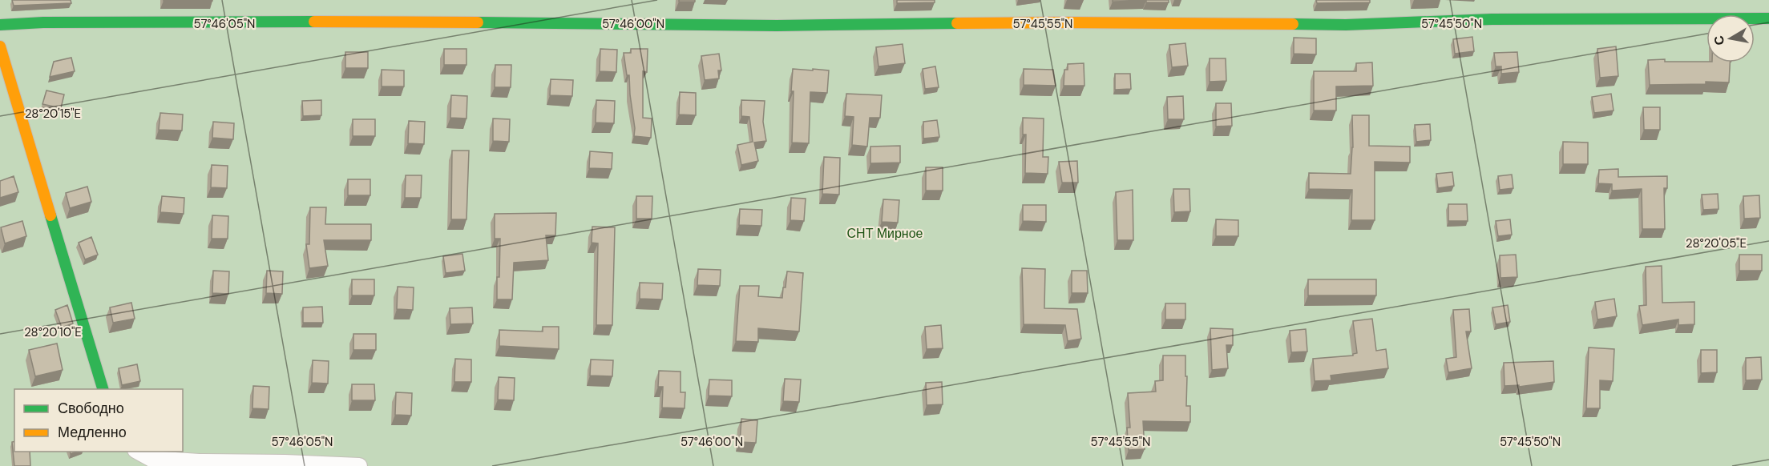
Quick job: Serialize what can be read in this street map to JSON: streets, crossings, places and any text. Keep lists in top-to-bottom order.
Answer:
{
  "parks": ["СНТ Мирное"],
  "legend": ["Свободно", "Медленно"],
  "north": "left",
  "coordinates": [
    "57°46'05\"N",
    "57°46'00\"N",
    "57°45'55\"N",
    "57°45'50\"N",
    "28°20'15\"E",
    "28°20'05\"E",
    "28°20'10\"E"
  ]
}
